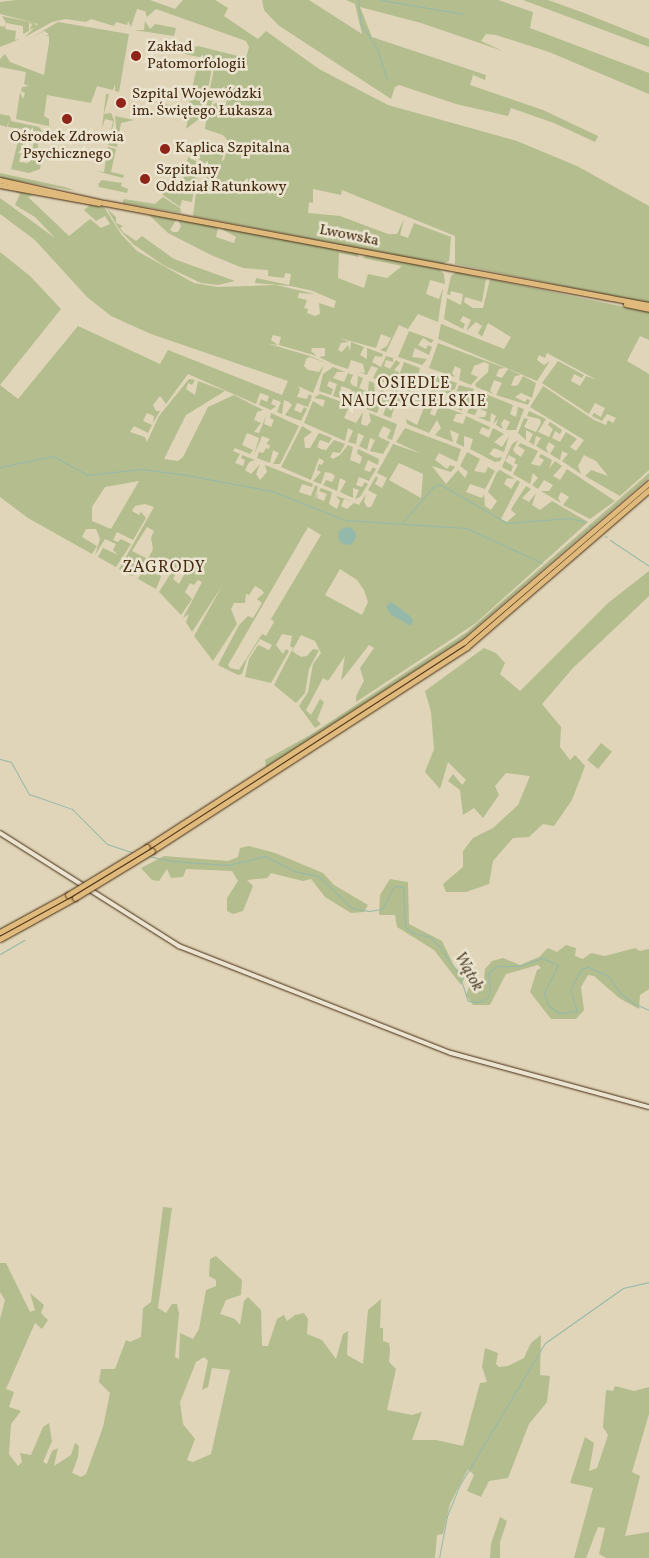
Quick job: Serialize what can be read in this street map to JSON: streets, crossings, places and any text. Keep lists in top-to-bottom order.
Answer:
{
  "streets": {
    "main road": ["Lwowska"]
  },
  "districts": ["OSIEDLE NAUCZYCIELSKIE", "ZAGRODY"],
  "water": ["Wątok"],
  "places": [
    "Zakład Patomorfologii",
    "Szpital Wojewódzki im. Świętego Łukasza",
    "Ośrodek Zdrowia Psychicznego",
    "Kaplica Szpitalna",
    "Szpitalny Oddział Ratunkowy"
  ]
}
